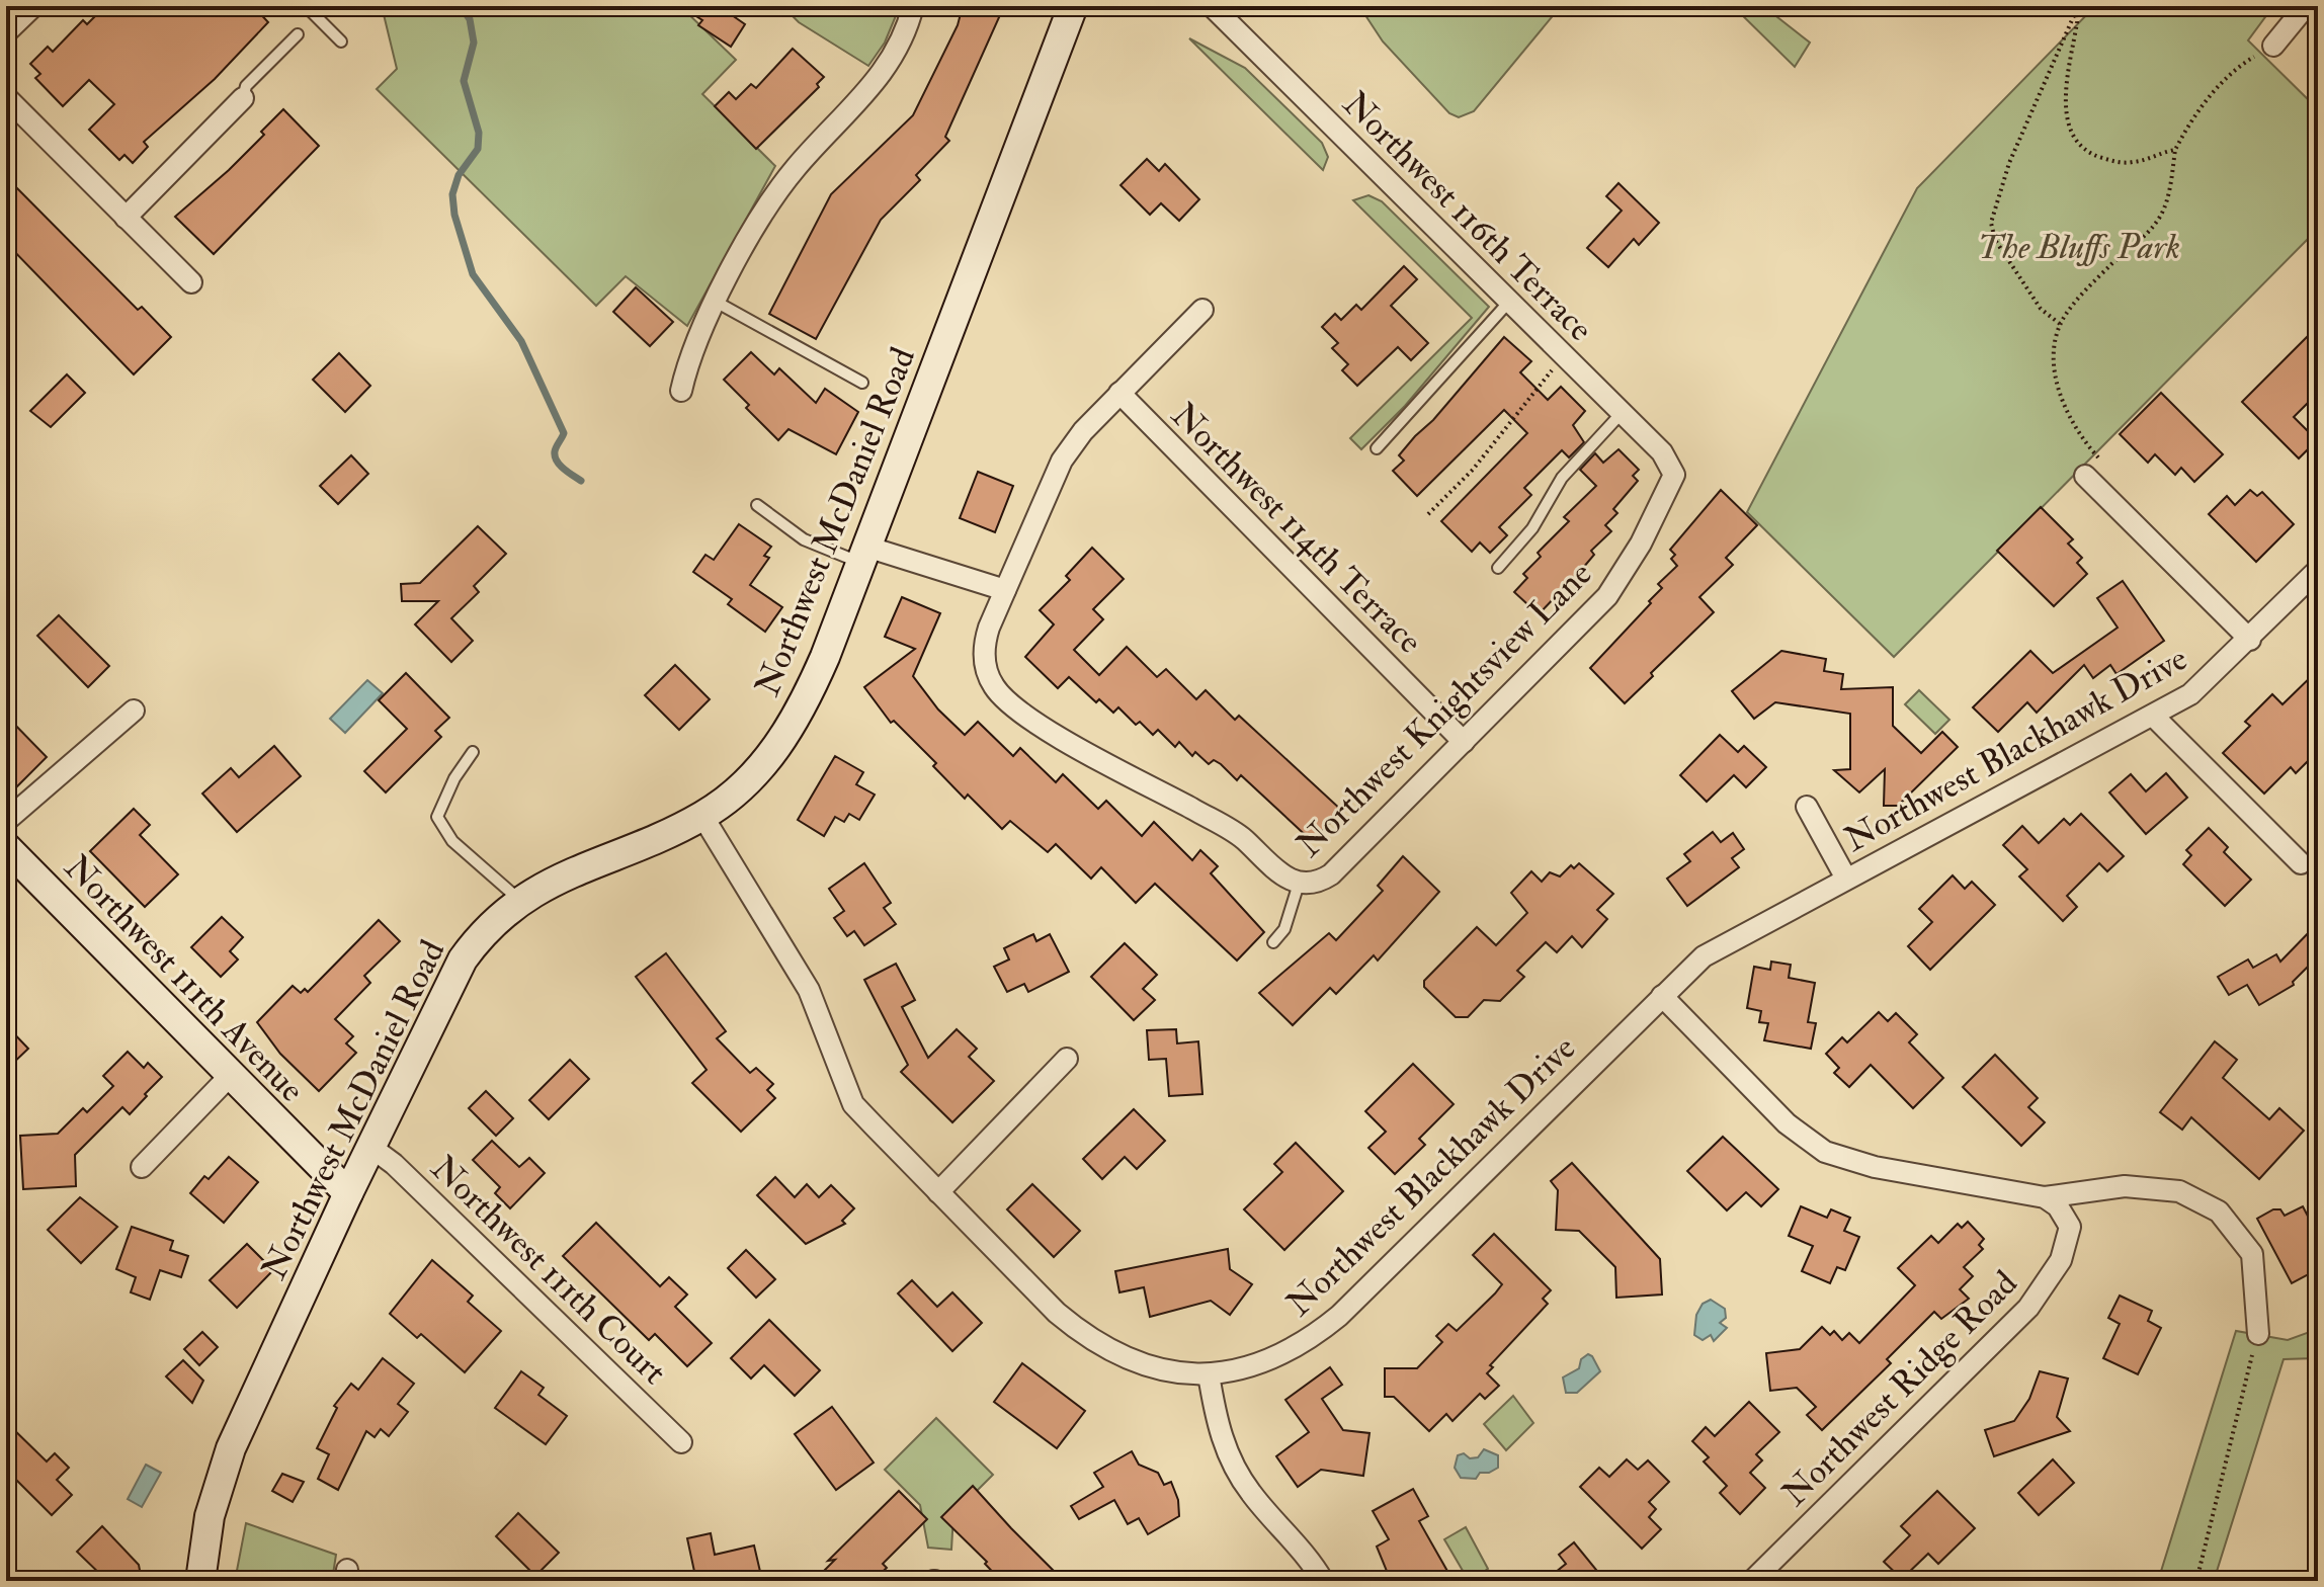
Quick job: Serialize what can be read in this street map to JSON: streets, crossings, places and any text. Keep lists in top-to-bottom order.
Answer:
{
  "streets": {
    "street": [
      "Northwest 116th Terrace",
      "Northwest McDaniel Road",
      "Northwest 114th Terrace",
      "Northwest Knightsview Lane",
      "Northwest Blackhawk Drive",
      "Northwest 111th Avenue",
      "Northwest 111th Court",
      "Northwest Ridge Road"
    ]
  },
  "crossings": [
    ["Northwest 116th Terrace", "Northwest Knightsview Lane"],
    ["Northwest McDaniel Road", "Northwest Blackhawk Drive"],
    ["Northwest McDaniel Road", "Northwest 111th Avenue"],
    ["Northwest McDaniel Road", "Northwest 111th Court"],
    ["Northwest 114th Terrace", "Northwest Knightsview Lane"]
  ],
  "parks": ["The Bluffs Park"]
}
